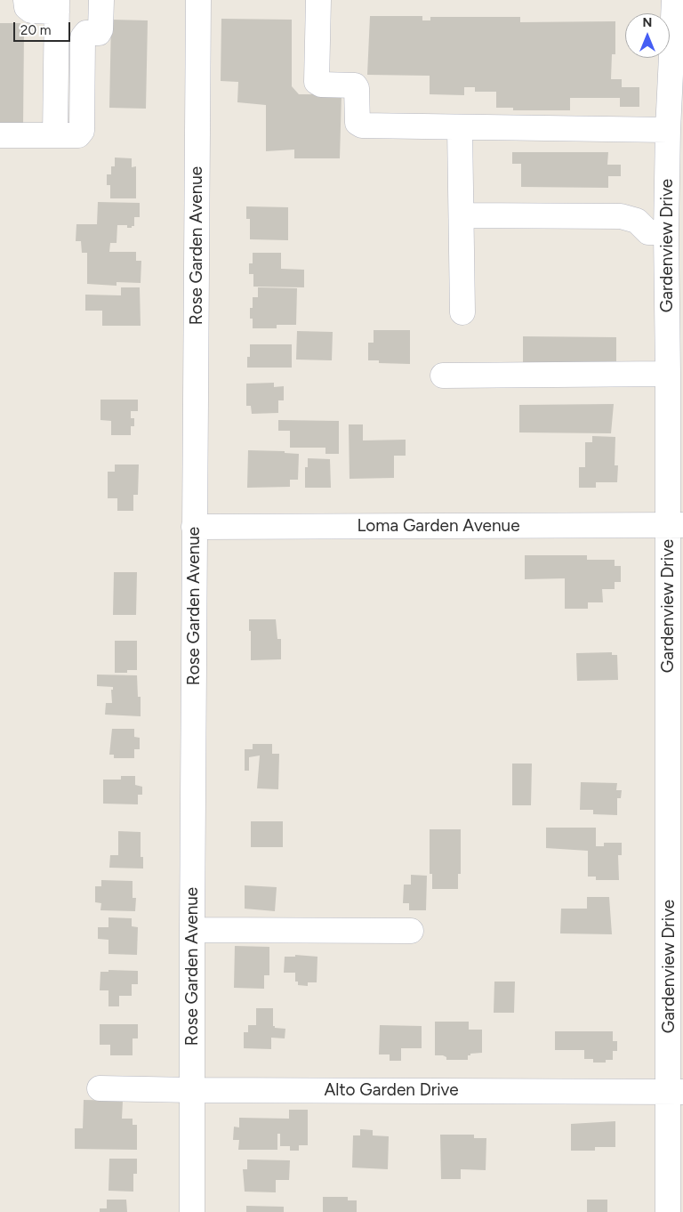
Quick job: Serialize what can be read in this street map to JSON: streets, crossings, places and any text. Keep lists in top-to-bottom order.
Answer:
{
  "streets": {
    "street": [
      "Rose Garden Avenue",
      "Gardenview Drive",
      "Loma Garden Avenue",
      "Alto Garden Drive"
    ]
  },
  "crossings": [
    ["Rose Garden Avenue", "Loma Garden Avenue"],
    ["Rose Garden Avenue", "Alto Garden Drive"],
    ["Gardenview Drive", "Loma Garden Avenue"],
    ["Gardenview Drive", "Alto Garden Drive"]
  ],
  "scale_bar": "20 m",
  "north": "top"
}
